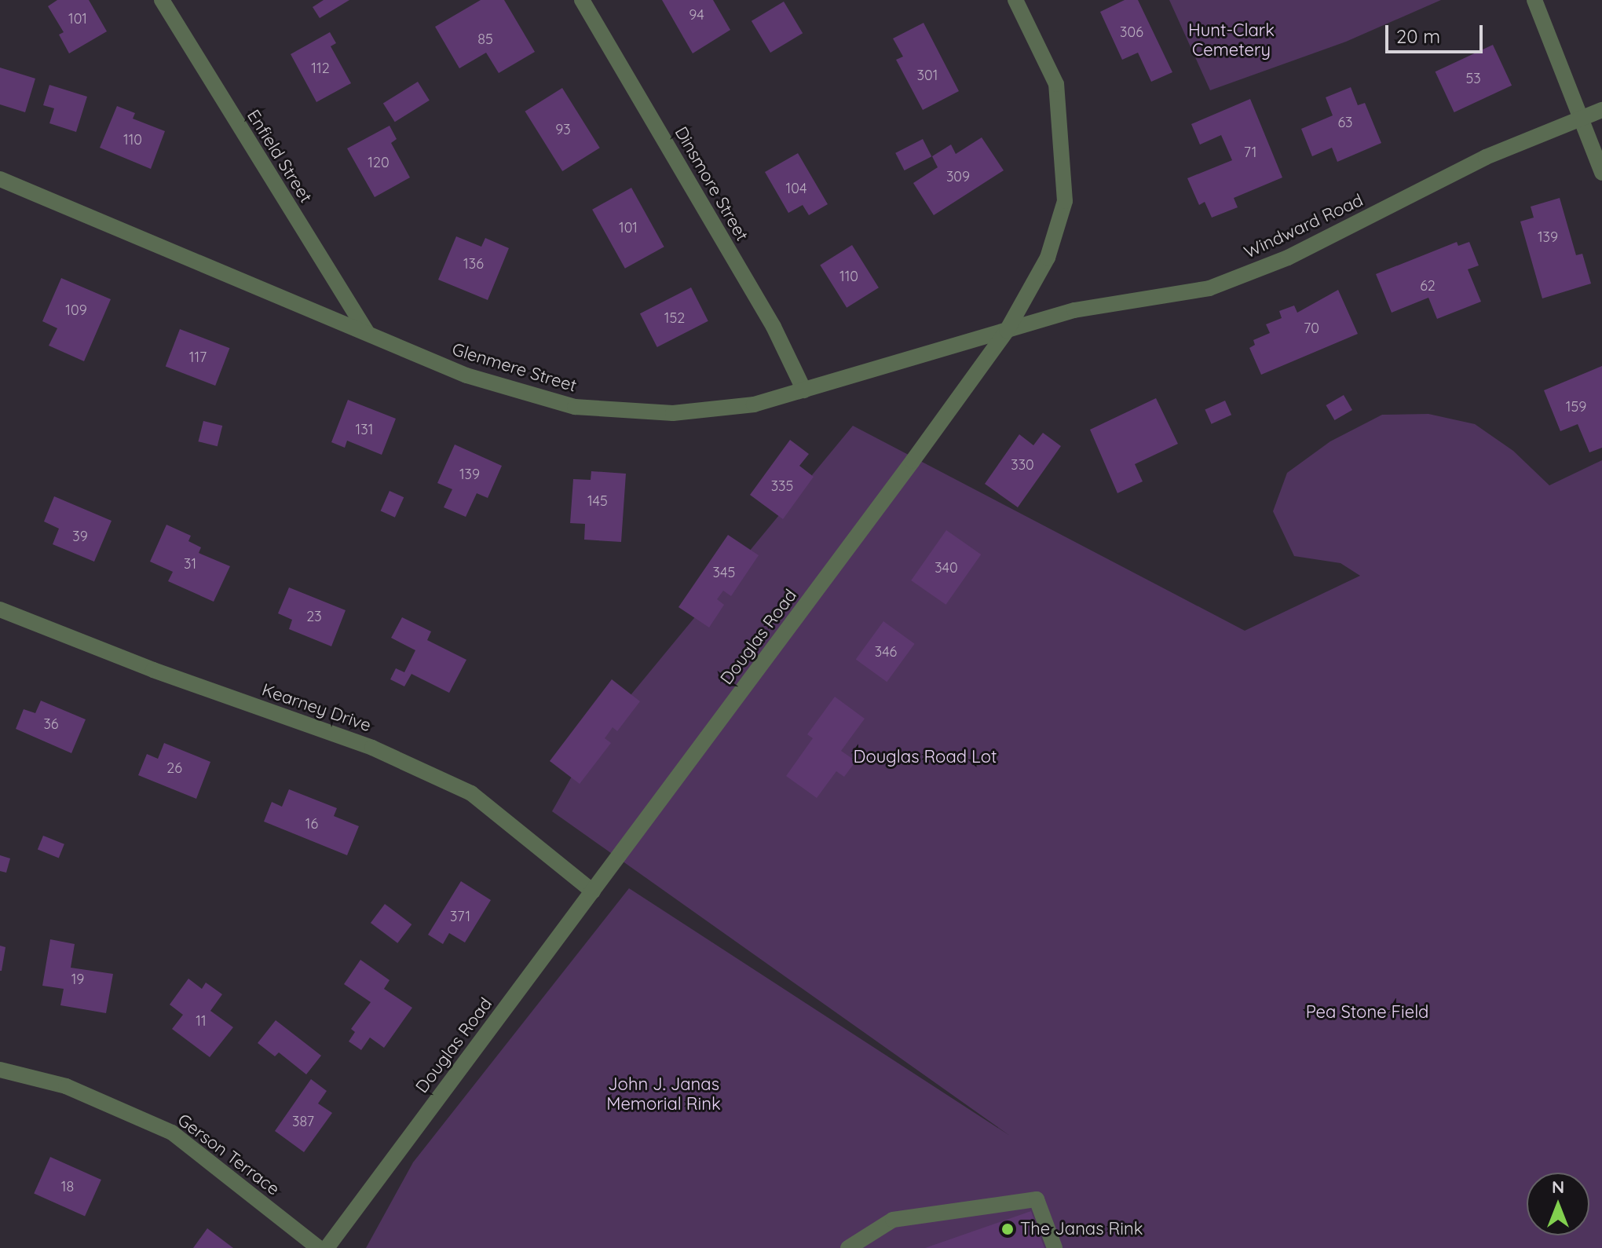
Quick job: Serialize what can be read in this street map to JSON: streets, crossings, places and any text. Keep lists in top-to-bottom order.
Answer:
{
  "streets": {
    "street": [
      "Enfield Street",
      "Dinsmore Street",
      "Windward Road",
      "Glenmere Street",
      "Douglas Road",
      "Kearney Drive",
      "Gerson Terrace"
    ]
  },
  "crossings": [
    ["Enfield Street", "Glenmere Street"],
    ["Dinsmore Street", "Glenmere Street"],
    ["Windward Road", "Glenmere Street"],
    ["Windward Road", "Douglas Road"],
    ["Glenmere Street", "Douglas Road"],
    ["Douglas Road", "Kearney Drive"]
  ],
  "parks": [
    "Hunt-Clark Cemetery",
    "Douglas Road Lot",
    "Pea Stone Field",
    "John J. Janas Memorial Rink"
  ],
  "places": ["The Janas Rink"],
  "house_numbers": [
    "94",
    "101",
    "306",
    "85",
    "112",
    "301",
    "53",
    "63",
    "93",
    "110",
    "71",
    "120",
    "309",
    "104",
    "101",
    "139",
    "136",
    "110",
    "62",
    "109",
    "152",
    "70",
    "117",
    "159",
    "131",
    "330",
    "139",
    "335",
    "145",
    "39",
    "31",
    "340",
    "345",
    "23",
    "346",
    "36",
    "26",
    "16",
    "371",
    "19",
    "11",
    "387",
    "18"
  ],
  "scale_bar": "20 m",
  "north": "top"
}
